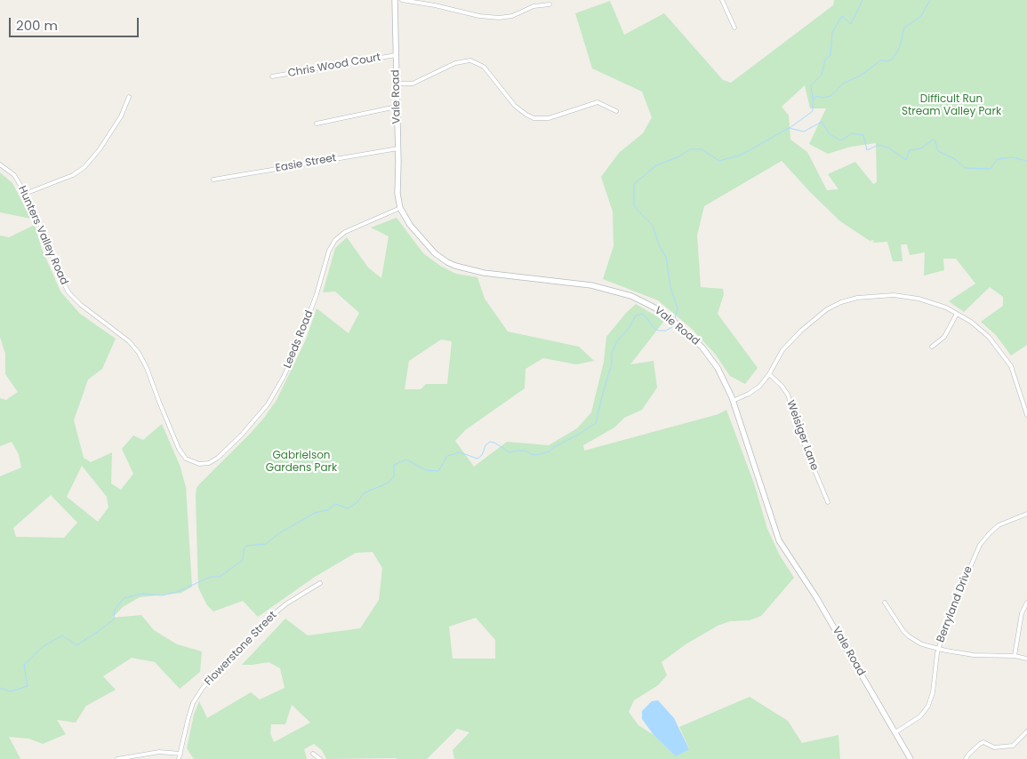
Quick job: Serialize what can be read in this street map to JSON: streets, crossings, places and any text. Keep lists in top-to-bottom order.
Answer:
{
  "streets": {
    "main road": ["Vale Road"],
    "street": [
      "Chris Wood Court",
      "Easie Street",
      "Hunters Valley Road",
      "Leeds Road",
      "Weisiger Lane",
      "Berryland Drive",
      "Flowerstone Street"
    ]
  },
  "crossings": [
    ["Chris Wood Court", "Vale Road"],
    ["Vale Road", "Easie Street"],
    ["Vale Road", "Leeds Road"],
    ["Vale Road", "Berryland Drive"],
    ["Hunters Valley Road", "Leeds Road"]
  ],
  "parks": ["Difficult Run Stream Valley Park", "Gabrielson Gardens Park"],
  "scale_bar": "200 m"
}
